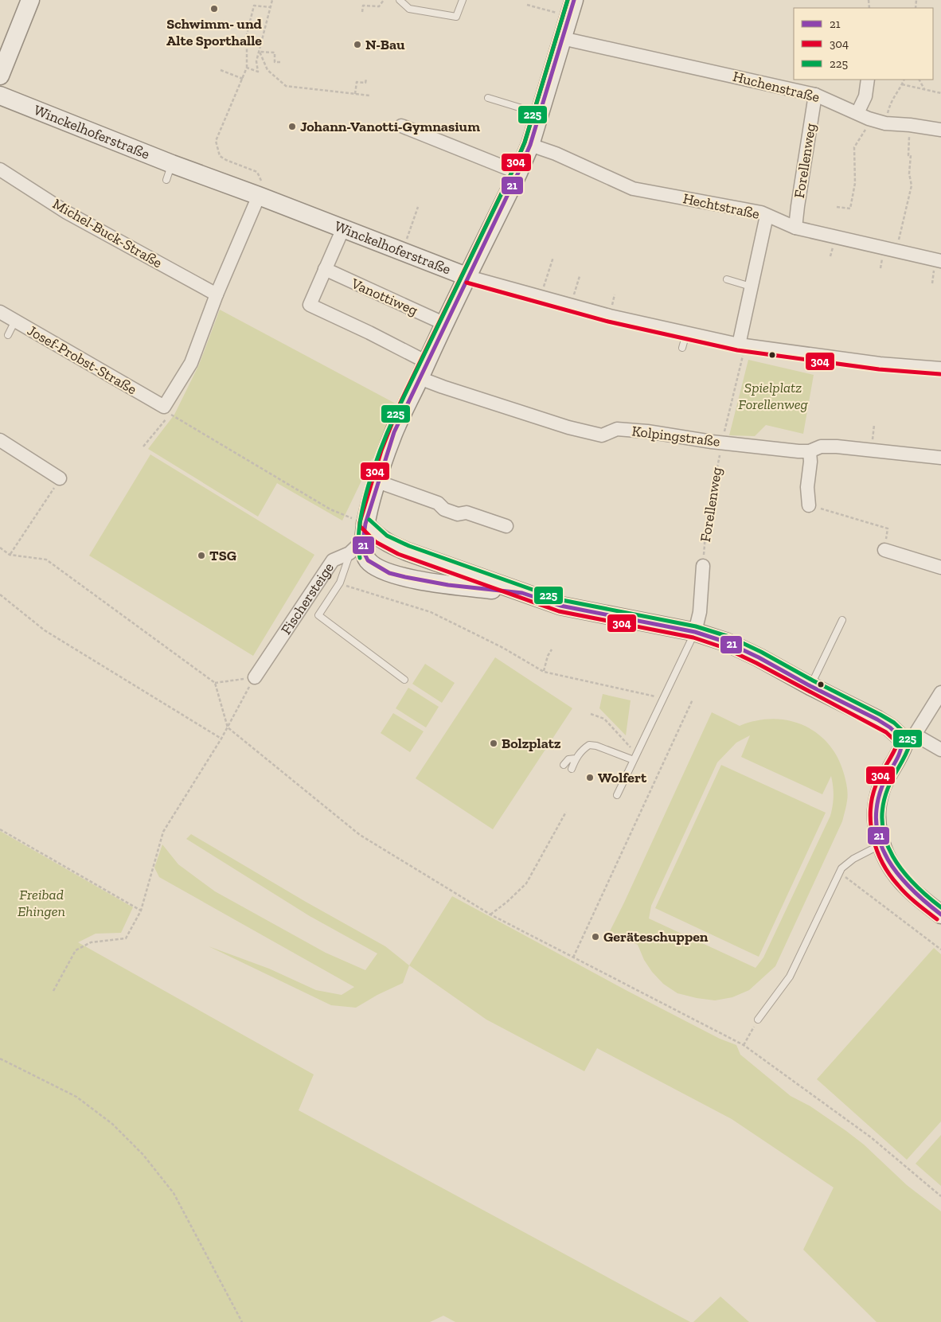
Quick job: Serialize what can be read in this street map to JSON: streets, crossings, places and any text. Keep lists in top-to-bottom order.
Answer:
{
  "streets": {
    "street": [
      "Huchenstraße",
      "Winckelhoferstraße",
      "Forellenweg",
      "Hechtstraße",
      "Michel-Buck-Straße",
      "Vanottiweg",
      "Josef-Probst-Straße",
      "Kolpingstraße",
      "Fischersteige"
    ]
  },
  "crossings": [
    ["Huchenstraße", "Forellenweg"],
    ["Winckelhoferstraße", "Forellenweg"],
    ["Forellenweg", "Hechtstraße"],
    ["Forellenweg", "Kolpingstraße"]
  ],
  "parks": ["Spielplatz Forellenweg", "Freibad Ehingen"],
  "places": [
    "Schwimm- und Alte Sporthalle",
    "N-Bau",
    "Johann-Vanotti-Gymnasium",
    "TSG",
    "Bolzplatz",
    "Wolfert",
    "Geräteschuppen"
  ],
  "lines": ["transit line 21", "transit line 304", "transit line 225"],
  "legend": ["21", "304", "225"]
}
